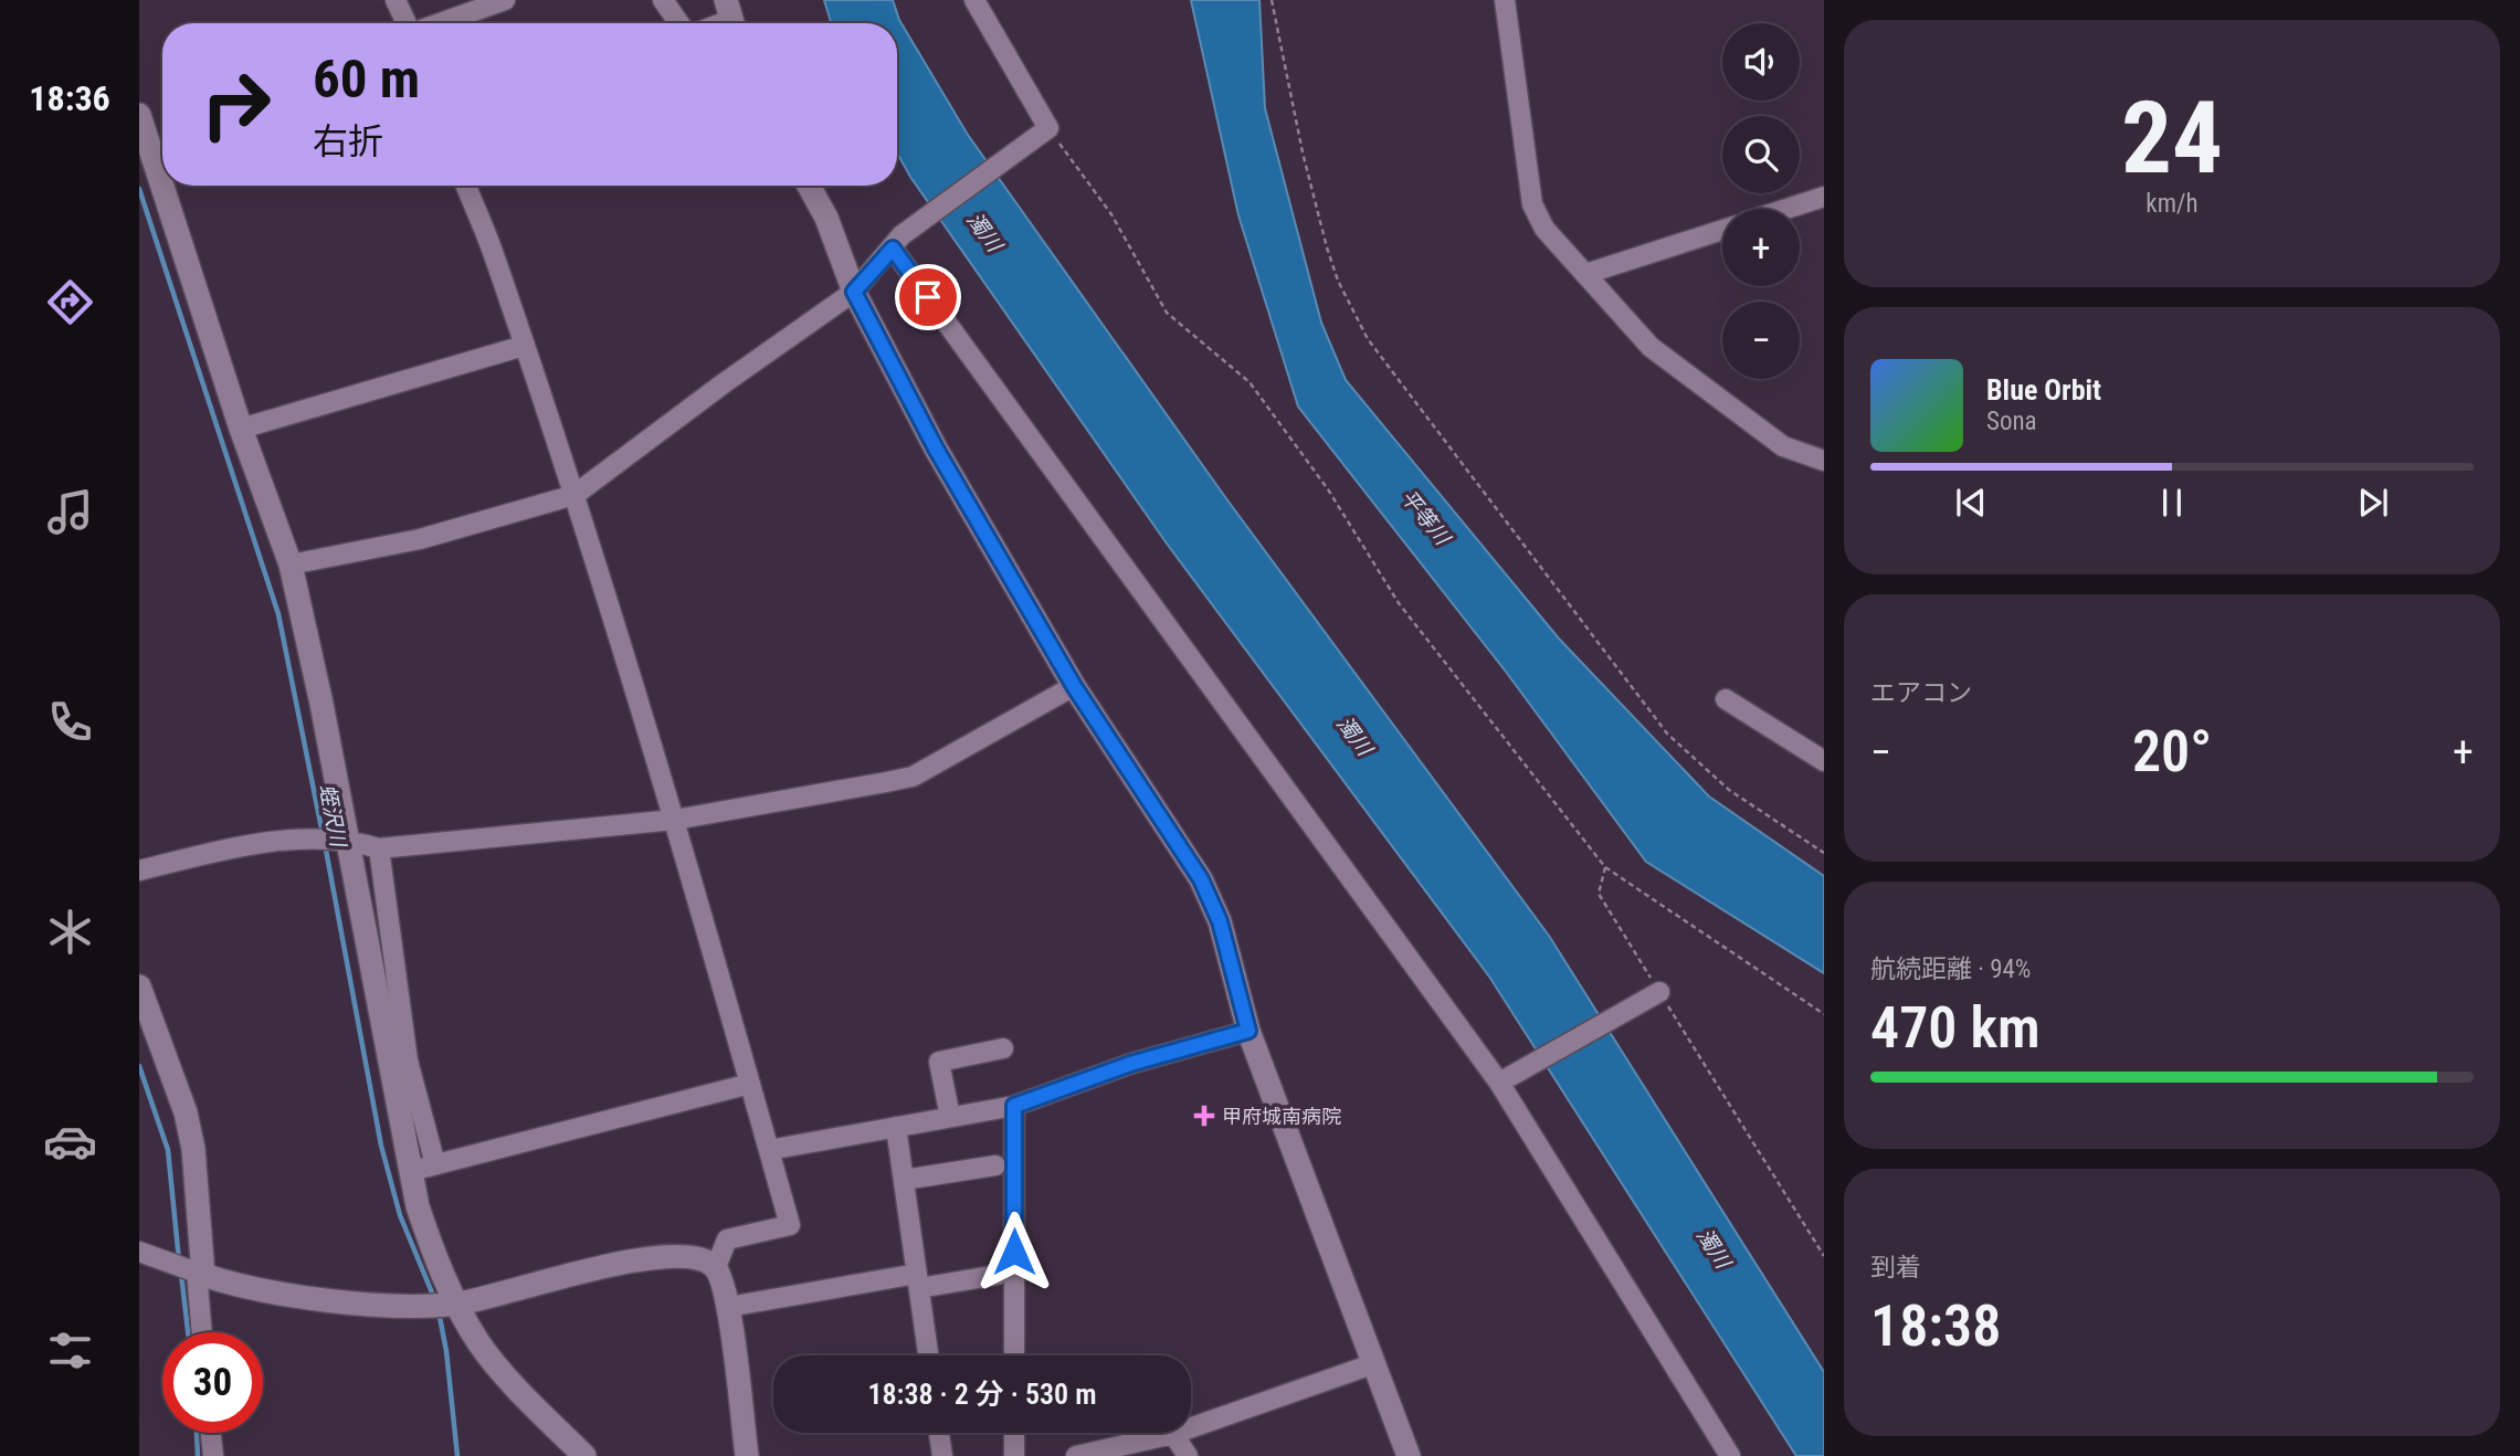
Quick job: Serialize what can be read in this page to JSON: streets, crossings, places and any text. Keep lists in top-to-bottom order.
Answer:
{
  "water": ["濁川", "平等川", "蛭沢川"],
  "places": {
    "health": ["甲府城南病院"]
  },
  "page": {
    "tabs": "18:36",
    "tile": [
      ["24", "km/h"],
      "エアコン",
      ["航続距離 · 94%", "470 km"],
      ["到着", "18:38"]
    ],
    "map_buttons": ["+", "−"],
    "turn": ["60 m", "右折"],
    "song": ["Blue Orbit", "Sona"],
    "heat": ["−", "20°", "+"],
    "limit": "30",
    "trip": "18:38 · 2 分 · 530 m"
  }
}
